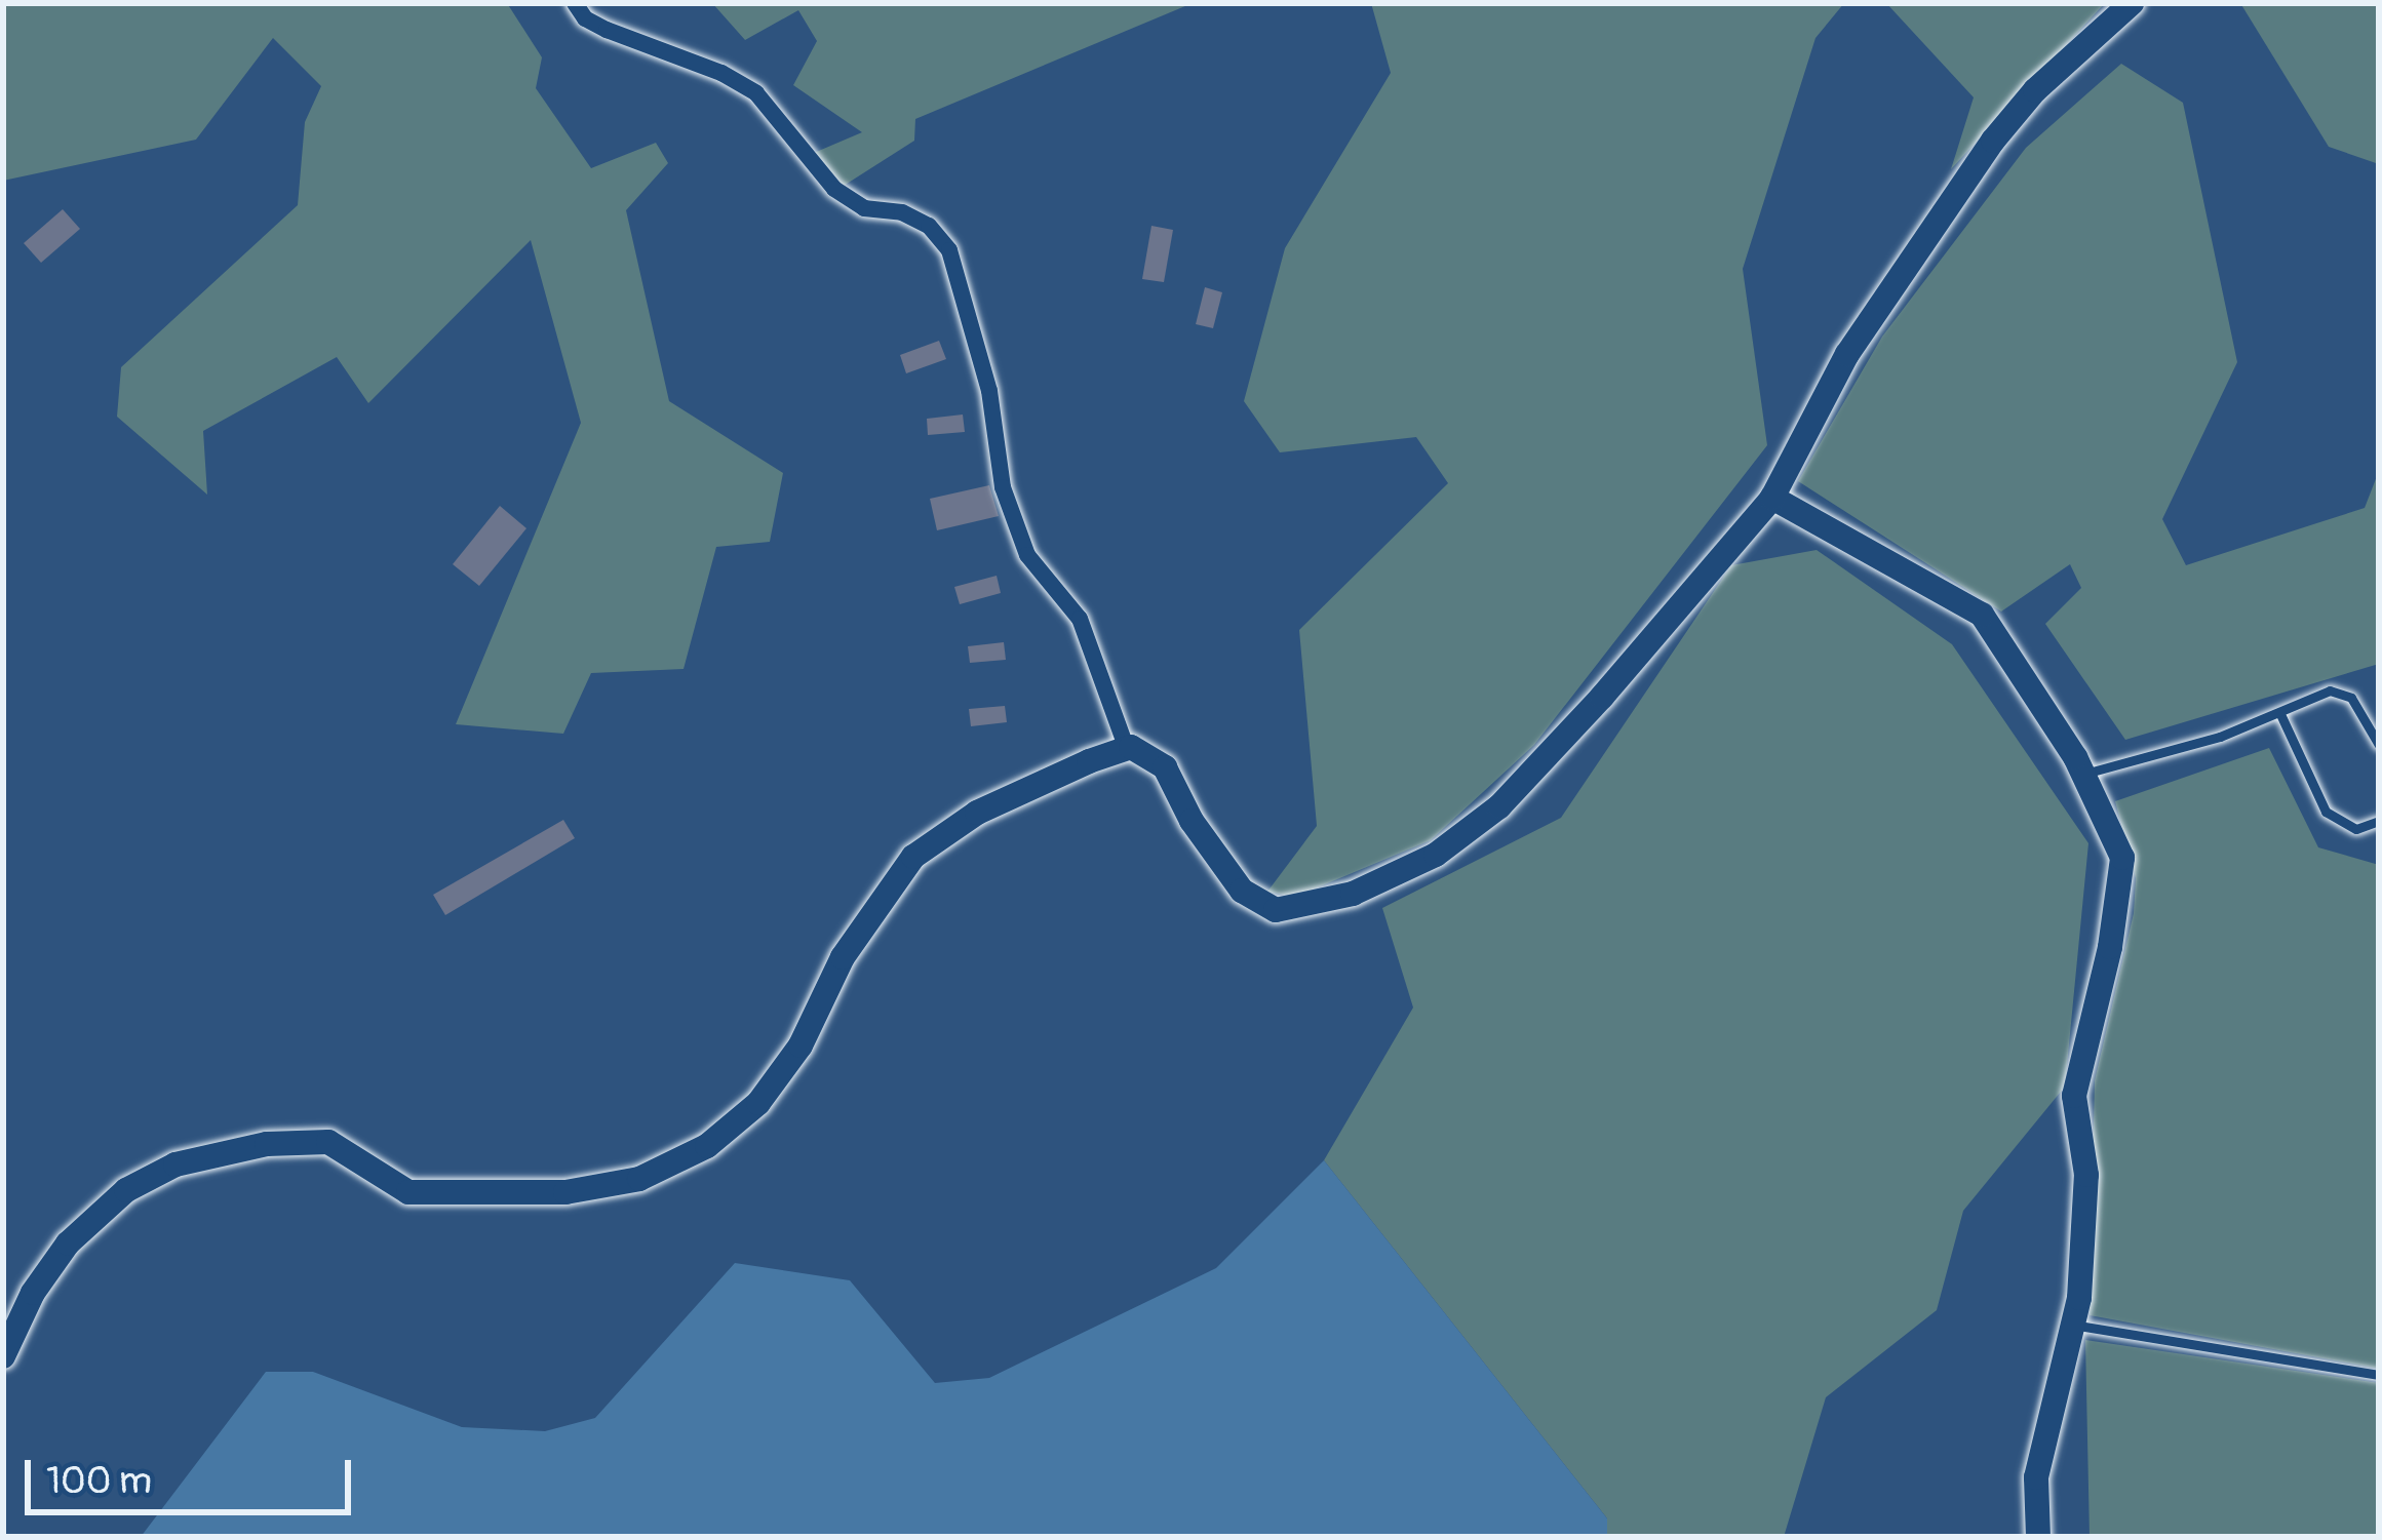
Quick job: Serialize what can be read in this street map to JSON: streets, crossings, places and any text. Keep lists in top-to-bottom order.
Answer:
{
  "scale_bar": "100 m"
}
